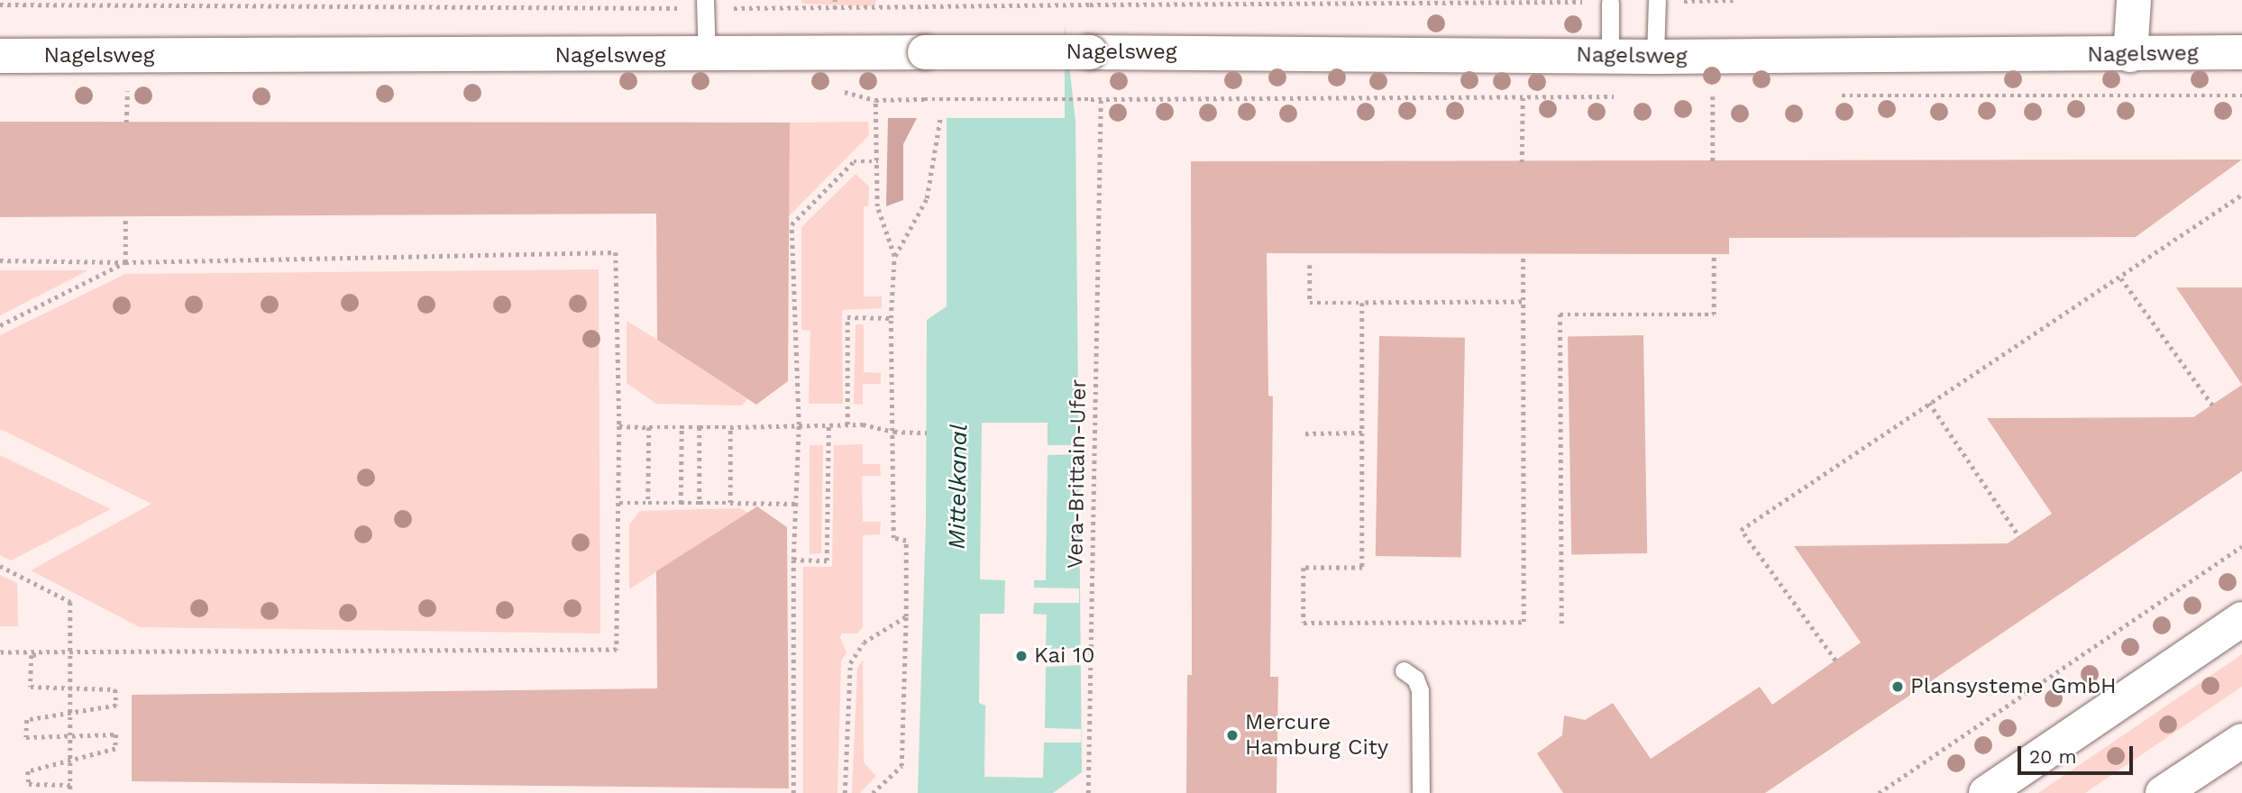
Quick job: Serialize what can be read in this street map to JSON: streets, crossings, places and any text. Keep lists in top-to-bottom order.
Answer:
{
  "streets": {
    "street": ["Nagelsweg"],
    "path": ["Vera-Brittain-Ufer"]
  },
  "water": ["Mittelkanal"],
  "places": ["Kai 10", "Plansysteme GmbH", "Mercure Hamburg City"],
  "scale_bar": "20 m"
}
